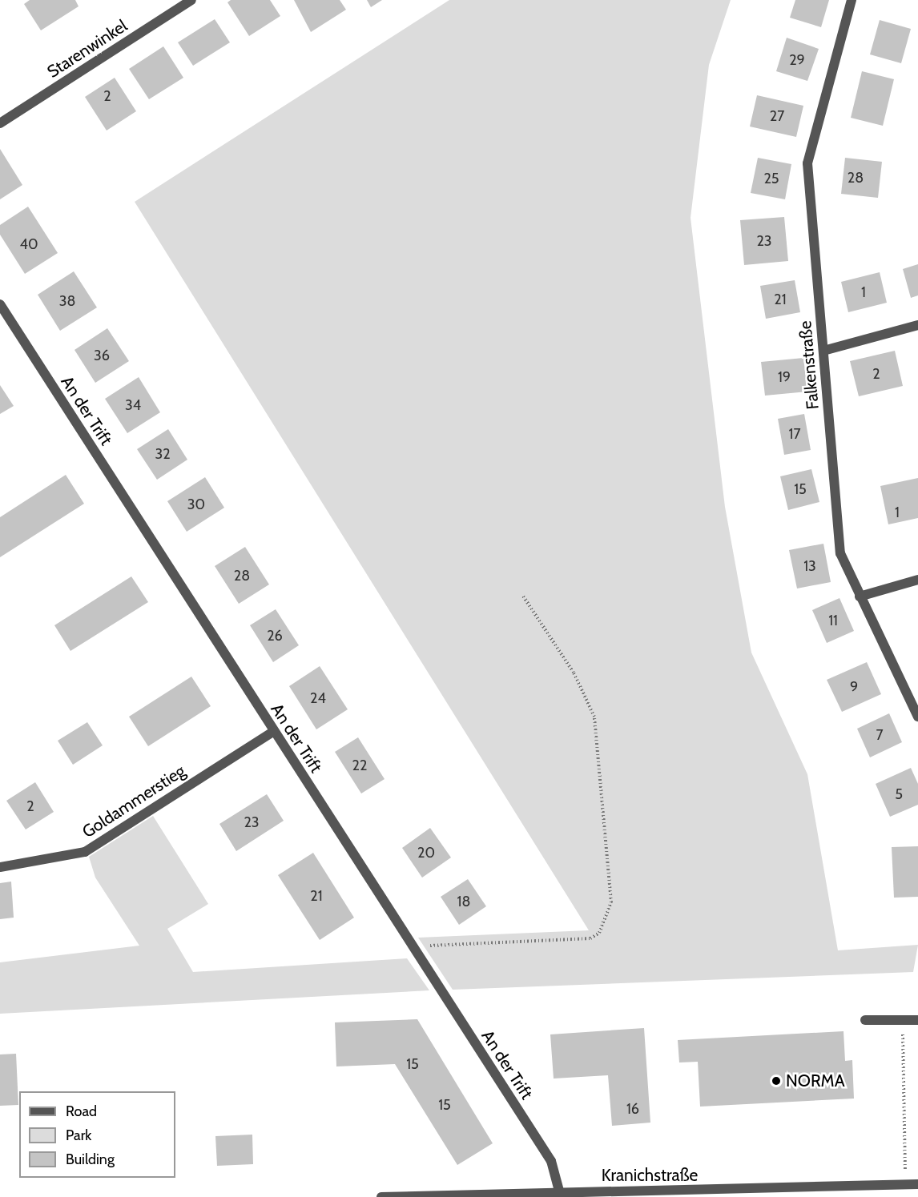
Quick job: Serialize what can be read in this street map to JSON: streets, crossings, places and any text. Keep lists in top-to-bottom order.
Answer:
{
  "streets": {
    "street": [
      "Starenwinkel",
      "Falkenstraße",
      "An der Trift",
      "Goldammerstieg",
      "Kranichstraße"
    ]
  },
  "crossings": [
    ["An der Trift", "Goldammerstieg"],
    ["An der Trift", "Kranichstraße"]
  ],
  "places": ["NORMA"],
  "house_numbers": [
    "29",
    "2",
    "27",
    "28",
    "25",
    "23",
    "40",
    "1",
    "21",
    "38",
    "36",
    "2",
    "19",
    "34",
    "17",
    "32",
    "15",
    "30",
    "1",
    "13",
    "28",
    "11",
    "26",
    "9",
    "24",
    "7",
    "22",
    "5",
    "2",
    "23",
    "20",
    "21",
    "18",
    "15",
    "15",
    "16"
  ],
  "legend": ["Road", "Park", "Building"]
}
